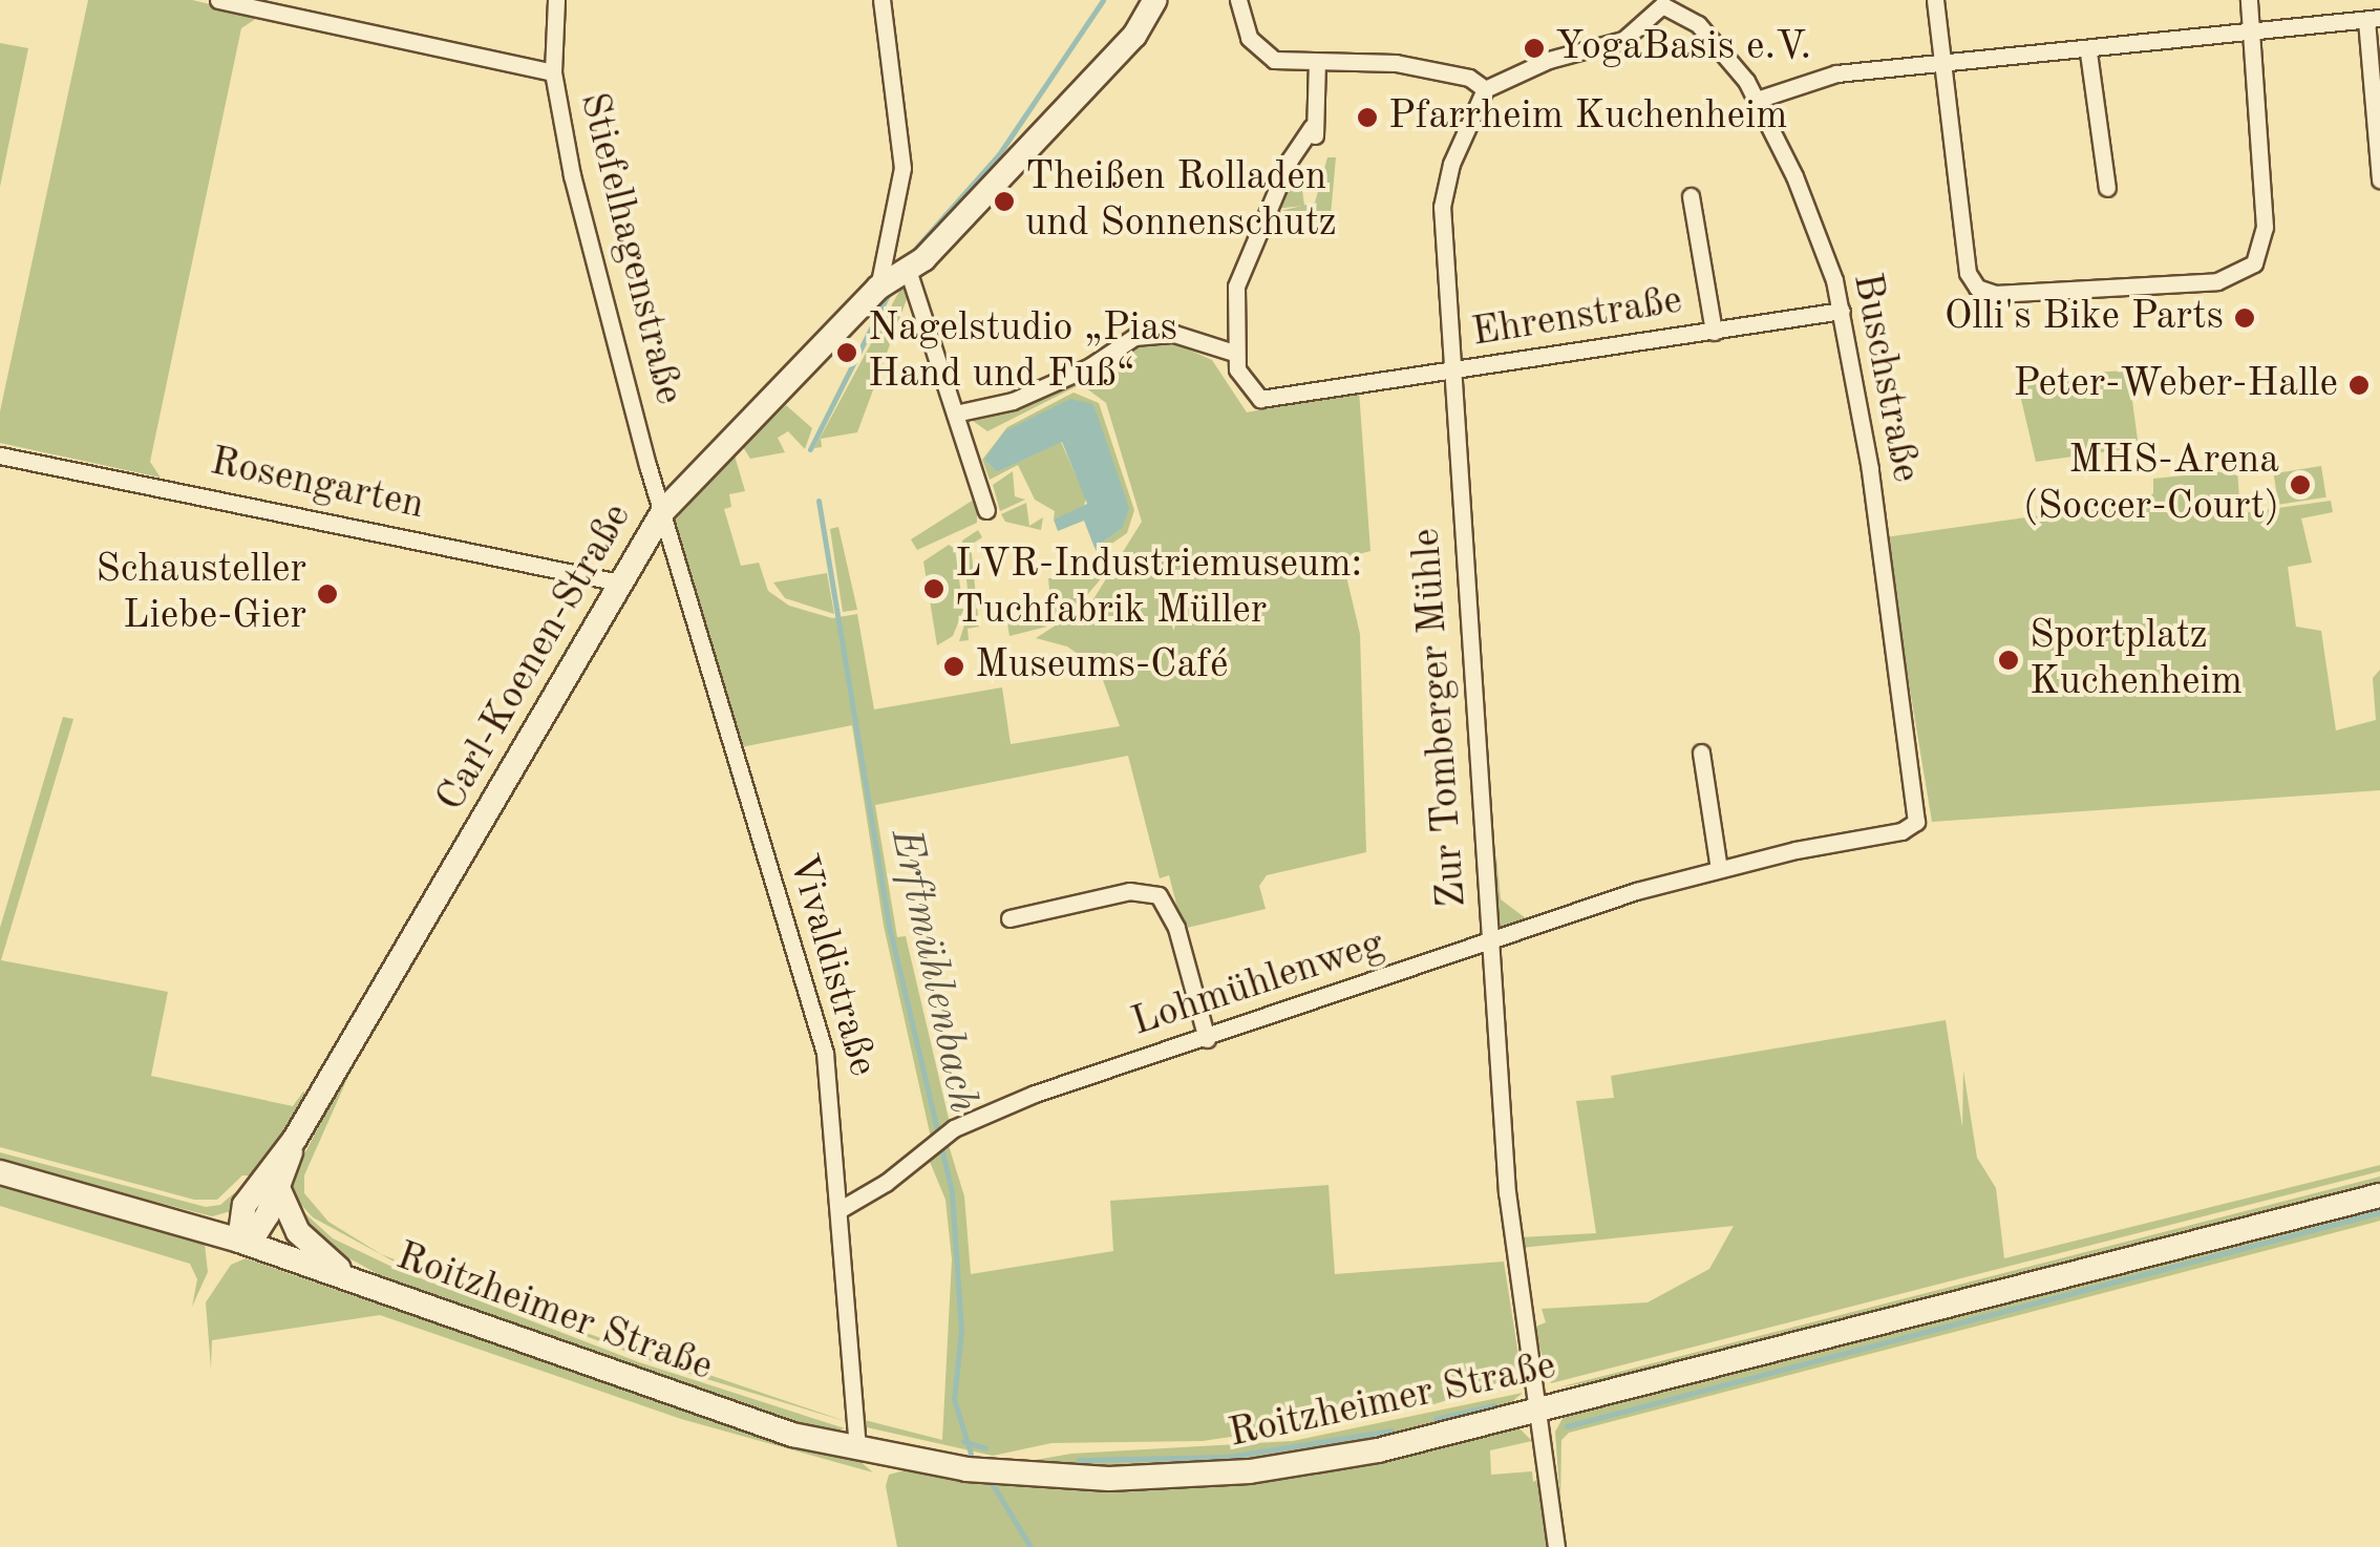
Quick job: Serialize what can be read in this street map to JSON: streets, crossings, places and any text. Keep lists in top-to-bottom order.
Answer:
{
  "streets": {
    "street": [
      "Stiefelhagenstraße",
      "Ehrenstraße",
      "Buschstraße",
      "Rosengarten",
      "Carl-Koenen-Straße",
      "Zur Tomberger Mühle",
      "Vivaldistraße",
      "Lohmühlenweg",
      "Roitzheimer Straße"
    ]
  },
  "crossings": [
    ["Stiefelhagenstraße", "Carl-Koenen-Straße"],
    ["Stiefelhagenstraße", "Vivaldistraße"],
    ["Ehrenstraße", "Buschstraße"],
    ["Ehrenstraße", "Zur Tomberger Mühle"],
    ["Buschstraße", "Lohmühlenweg"],
    ["Rosengarten", "Carl-Koenen-Straße"],
    ["Carl-Koenen-Straße", "Vivaldistraße"],
    ["Carl-Koenen-Straße", "Roitzheimer Straße"],
    ["Zur Tomberger Mühle", "Lohmühlenweg"],
    ["Zur Tomberger Mühle", "Roitzheimer Straße"],
    ["Vivaldistraße", "Lohmühlenweg"],
    ["Vivaldistraße", "Roitzheimer Straße"]
  ],
  "water": ["Erftmühlenbach"],
  "places": [
    "YogaBasis e.V.",
    "Pfarrheim Kuchenheim",
    "Theißen Rolladen und Sonnenschutz",
    "Olli's Bike Parts",
    "Nagelstudio „Pias Hand und Fuß“",
    "Peter-Weber-Halle",
    "MHS-Arena (Soccer-Court)",
    "LVR-Industriemuseum: Tuchfabrik Müller",
    "Schausteller Liebe-Gier",
    "Sportplatz Kuchenheim",
    "Museums-Café"
  ]
}
